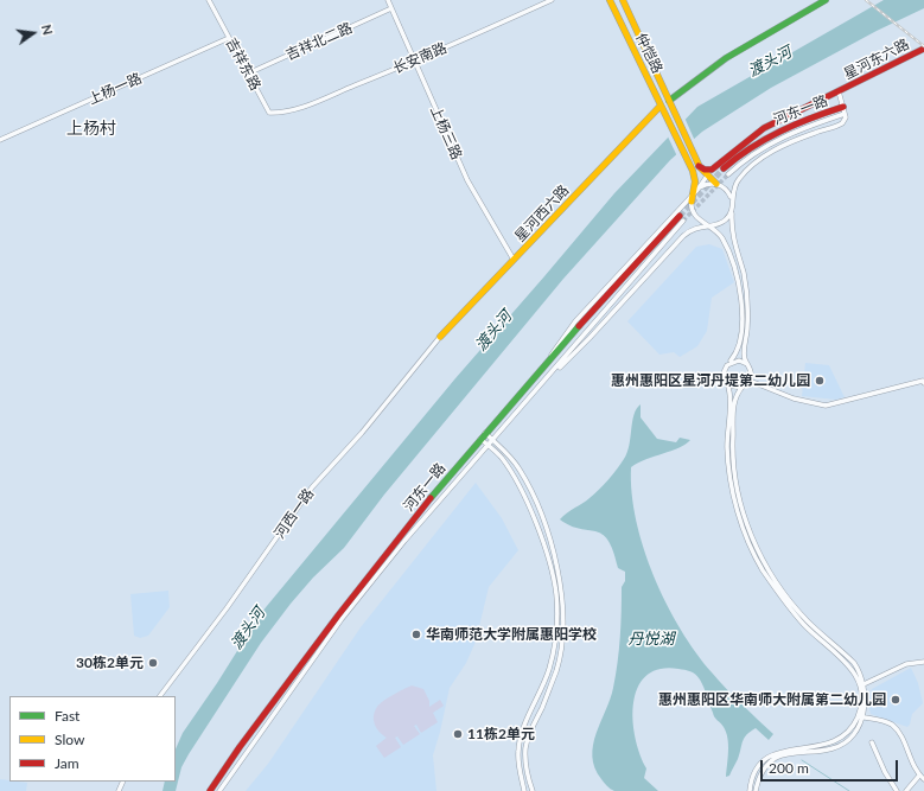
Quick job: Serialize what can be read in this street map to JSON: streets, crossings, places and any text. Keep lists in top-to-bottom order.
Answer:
{
  "streets": {
    "street": [
      "吉祥北二路",
      "仲恺路",
      "长安南路",
      "星河东六路",
      "吉祥东路",
      "上杨一路",
      "河东一路",
      "上杨三路",
      "星河西六路",
      "河西一路"
    ]
  },
  "crossings": [
    ["吉祥北二路", "吉祥东路"],
    ["吉祥北二路", "上杨三路"],
    ["仲恺路", "星河西六路"],
    ["长安南路", "吉祥东路"],
    ["长安南路", "上杨三路"],
    ["星河东六路", "河东一路"],
    ["吉祥东路", "上杨一路"],
    ["上杨三路", "星河西六路"],
    ["星河西六路", "河西一路"]
  ],
  "districts": ["上杨村"],
  "water": ["渡头河", "丹悦湖"],
  "places": [
    "惠州惠阳区星河丹堤第二幼儿园",
    "华南师范大学附属惠阳学校",
    "30栋2单元",
    "惠州惠阳区华南师大附属第二幼儿园",
    "11栋2单元"
  ],
  "legend": ["Fast", "Slow", "Jam"],
  "scale_bar": "200 m",
  "north": "right"
}
